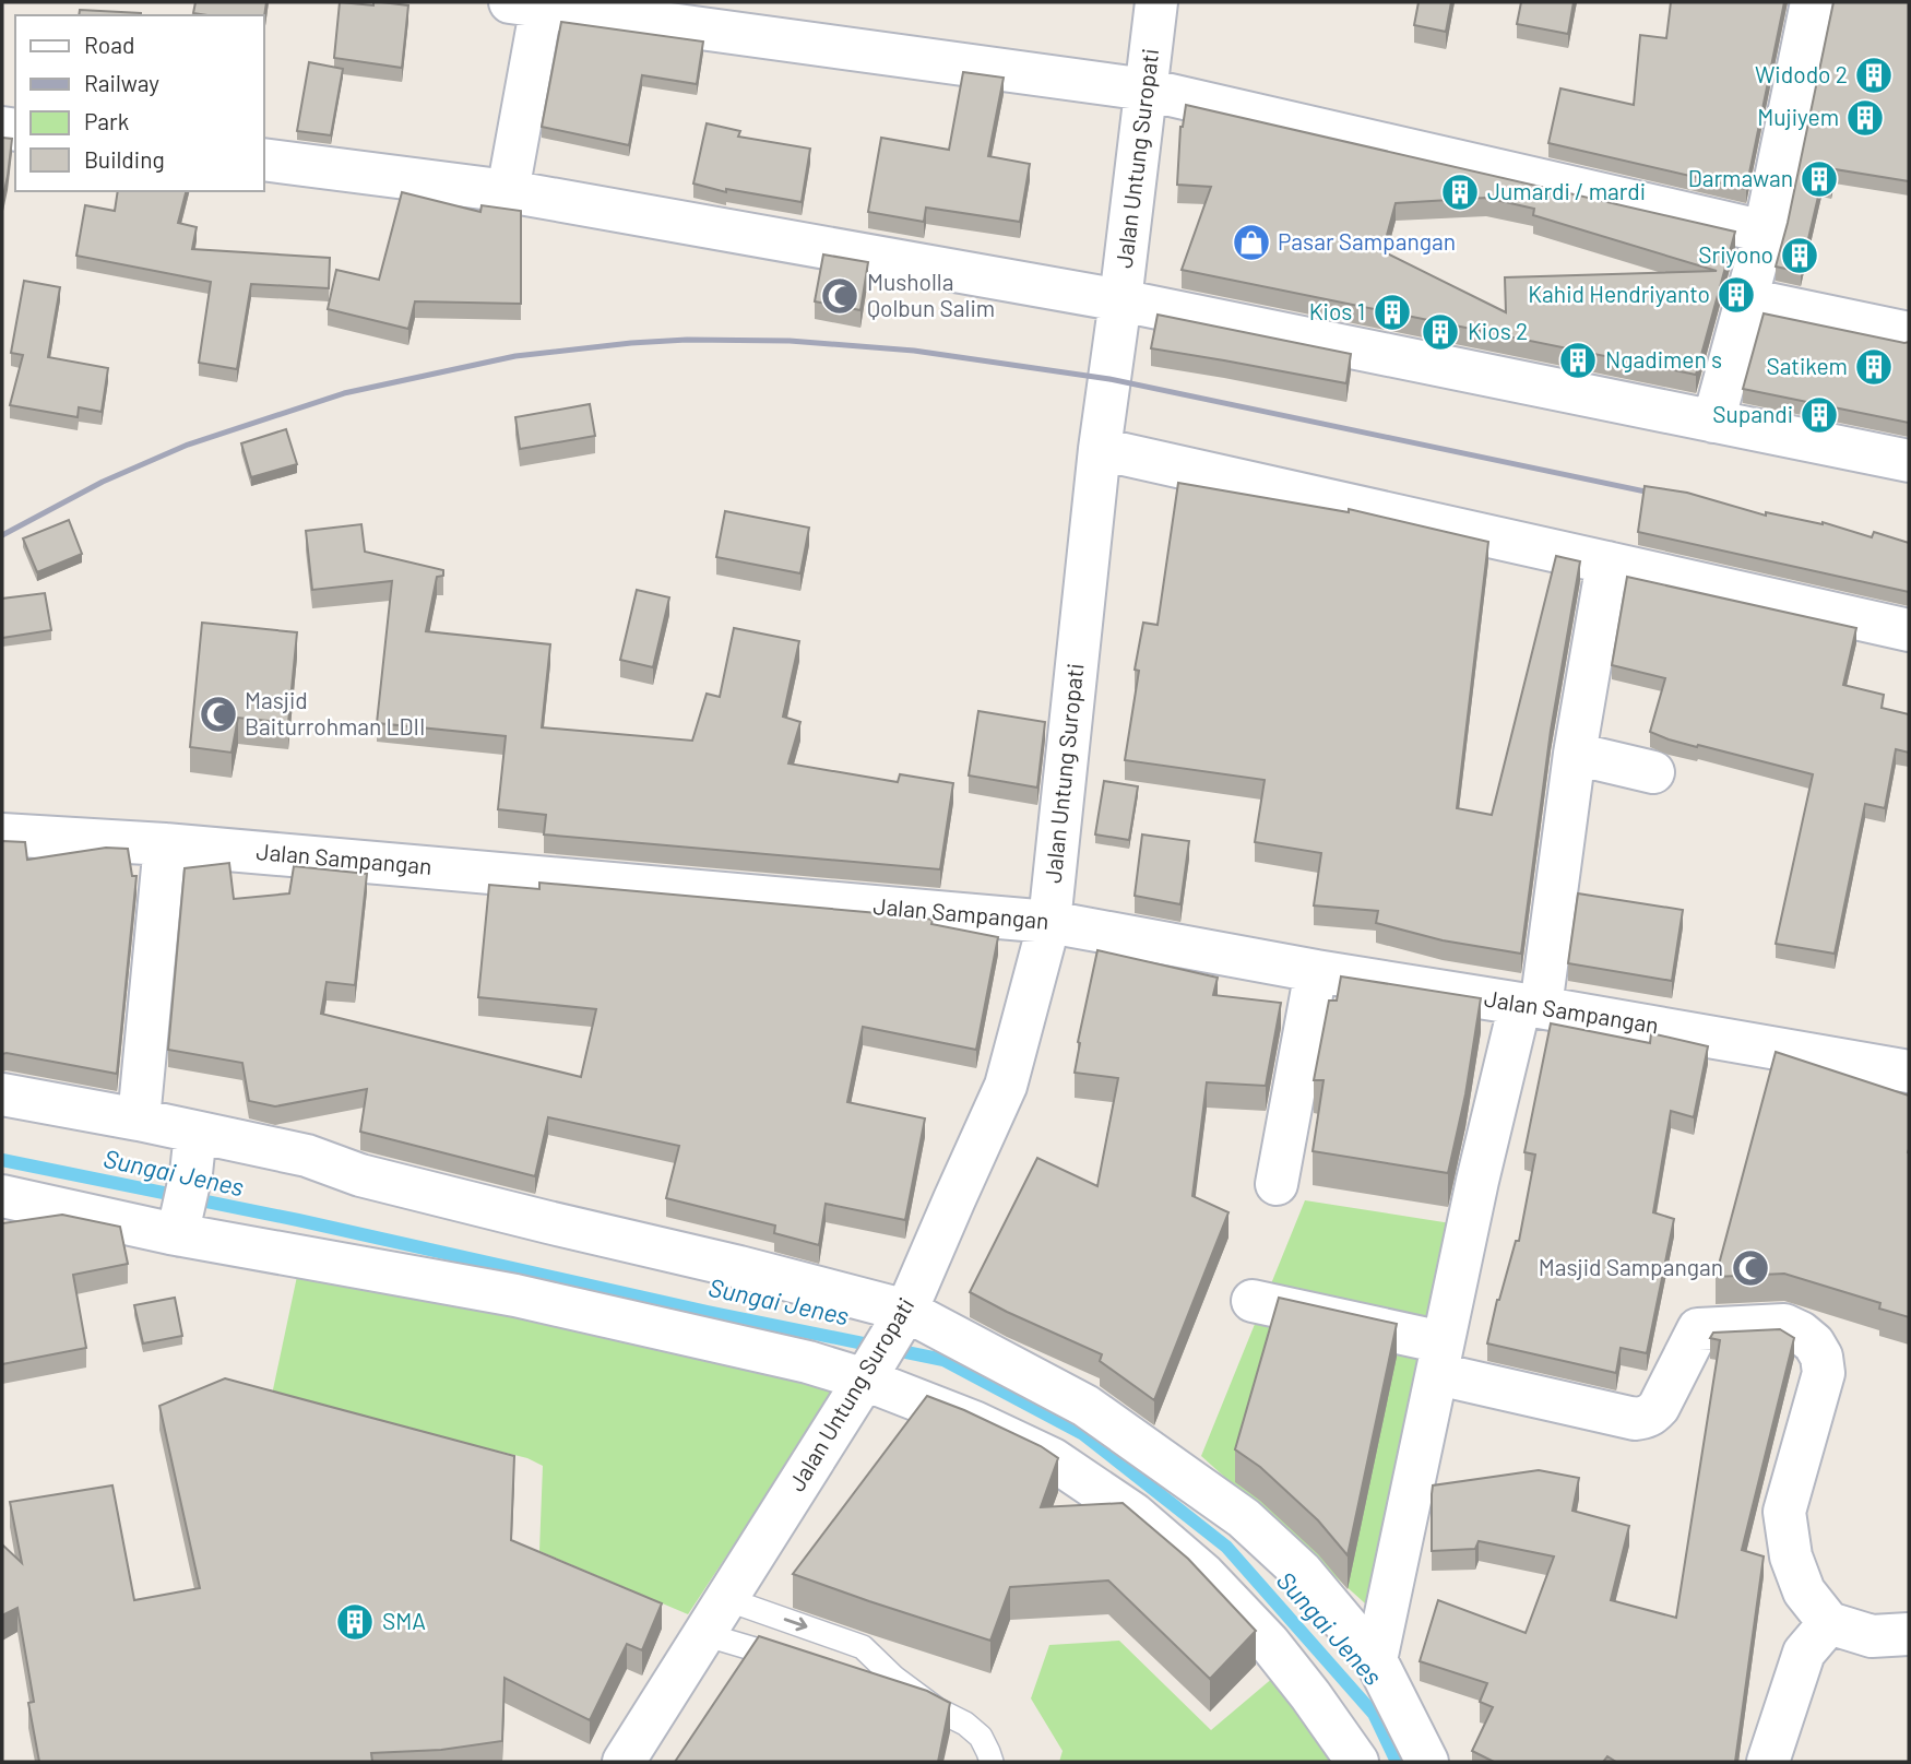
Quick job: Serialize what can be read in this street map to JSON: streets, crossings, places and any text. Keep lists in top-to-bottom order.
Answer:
{
  "streets": {
    "street": ["Jalan Untung Suropati", "Jalan Sampangan"]
  },
  "crossings": [
    ["Jalan Untung Suropati", "Jalan Sampangan"]
  ],
  "water": ["Sungai Jenes"],
  "places": {
    "building": [
      "Widodo 2",
      "Mujiyem",
      "Darmawan",
      "Jumardi / mardi",
      "Sriyono",
      "Kahid Hendriyanto",
      "Kios 1",
      "Kios 2",
      "Ngadimen s",
      "Satikem",
      "Supandi",
      "SMA"
    ],
    "shop": ["Pasar Sampangan"],
    "mosque": ["Musholla Qolbun Salim", "Masjid Baiturrohman LDII", "Masjid Sampangan"]
  },
  "legend": [
    "Road",
    "Railway",
    "Park",
    "Building"
  ]
}
